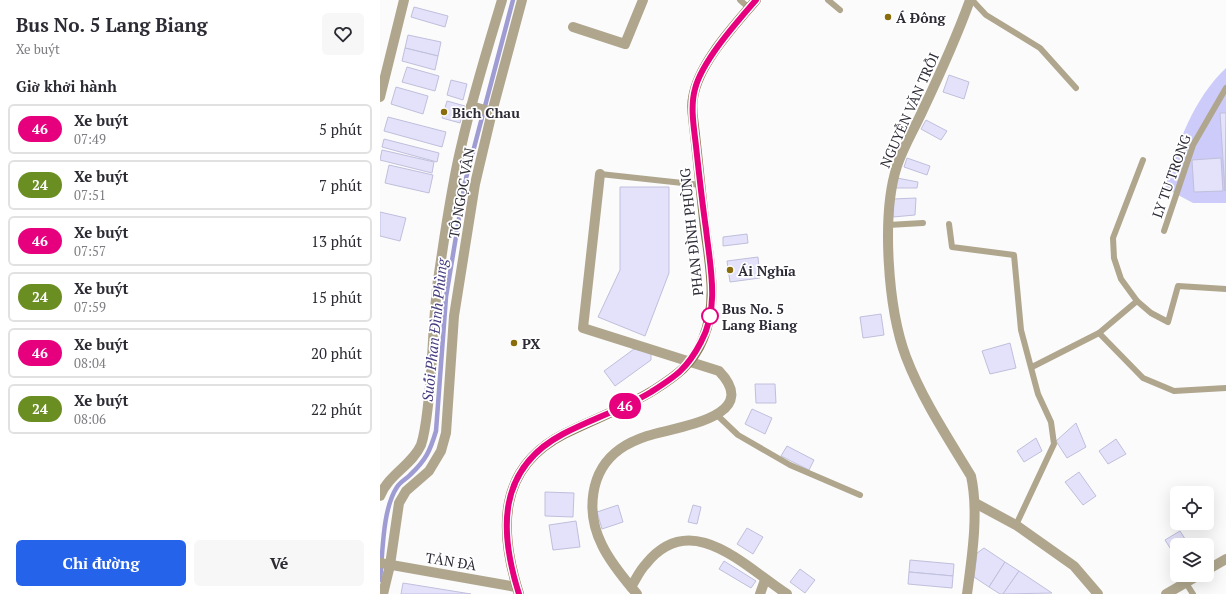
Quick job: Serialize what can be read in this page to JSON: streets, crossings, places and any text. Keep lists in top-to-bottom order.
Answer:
{
  "streets": {
    "main road": ["PHAN ĐÌNH PHÙNG"],
    "street": ["NGUYỄN VĂN TRỖI", "TÔ NGỌC VÂN", "TẢN ĐÀ"],
    "lane": ["LY TU TRONG"]
  },
  "crossings": [
    ["TÔ NGỌC VÂN", "TẢN ĐÀ"],
    ["PHAN ĐÌNH PHÙNG", "TẢN ĐÀ"]
  ],
  "water": ["Suối Phan Đình Phùng"],
  "places": [
    "Á Đông",
    "Bich Chau",
    "Ái Nghĩa",
    "Bus No. 5 Lang Biang",
    "PX"
  ],
  "lines": ["bus line 46"],
  "page": {
    "heading": [
      ["Bus No. 5 Lang Biang", "Xe buýt"],
      "Giờ khởi hành"
    ],
    "on_map": "46",
    "list": [
      {
        "mark": "46",
        "name": "Xe buýt",
        "note": "07:49",
        "value": "5 phút"
      },
      {
        "mark": "24",
        "name": "Xe buýt",
        "note": "07:51",
        "value": "7 phút"
      },
      {
        "mark": "46",
        "name": "Xe buýt",
        "note": "07:57",
        "value": "13 phút"
      },
      {
        "mark": "24",
        "name": "Xe buýt",
        "note": "07:59",
        "value": "15 phút"
      },
      {
        "mark": "46",
        "name": "Xe buýt",
        "note": "08:04",
        "value": "20 phút"
      },
      {
        "mark": "24",
        "name": "Xe buýt",
        "note": "08:06",
        "value": "22 phút"
      }
    ],
    "buttons": ["Chỉ đường", "Vé"]
  }
}
